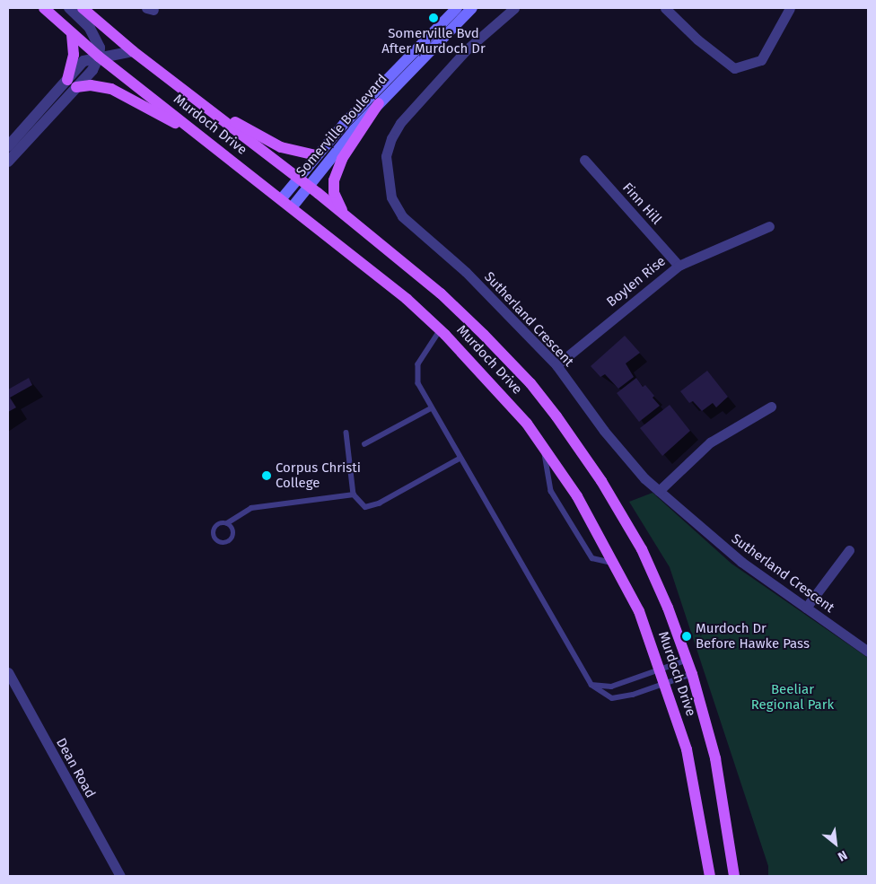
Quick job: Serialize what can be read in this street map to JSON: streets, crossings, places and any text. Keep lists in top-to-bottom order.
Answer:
{
  "streets": {
    "main road": ["Murdoch Drive", "Somerville Boulevard"],
    "street": [
      "Finn Hill",
      "Boylen Rise",
      "Sutherland Crescent",
      "Dean Road"
    ]
  },
  "crossings": [
    ["Murdoch Drive", "Somerville Boulevard"],
    ["Finn Hill", "Boylen Rise"],
    ["Boylen Rise", "Sutherland Crescent"]
  ],
  "parks": ["Beeliar Regional Park"],
  "places": ["Somerville Bvd After Murdoch Dr", "Corpus Christi College", "Murdoch Dr Before Hawke Pass"],
  "north": "bottom right"
}
